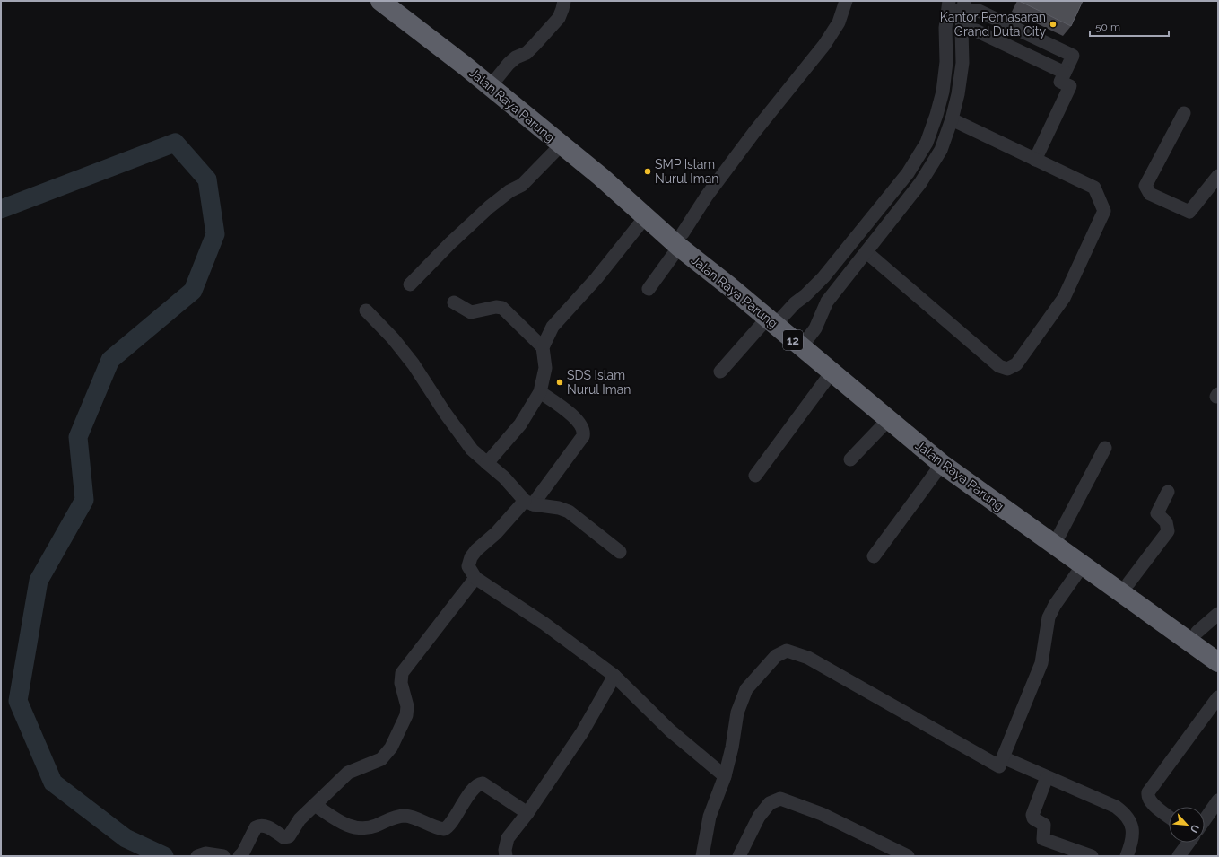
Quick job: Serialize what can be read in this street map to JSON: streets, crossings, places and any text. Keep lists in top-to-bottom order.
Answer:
{
  "streets": {
    "highway": ["Jalan Raya Parung", "12"]
  },
  "places": ["Kantor Pemasaran Grand Duta City", "SMP Islam Nurul Iman", "SDS Islam Nurul Iman"],
  "scale_bar": "50 m",
  "north": "bottom right"
}
